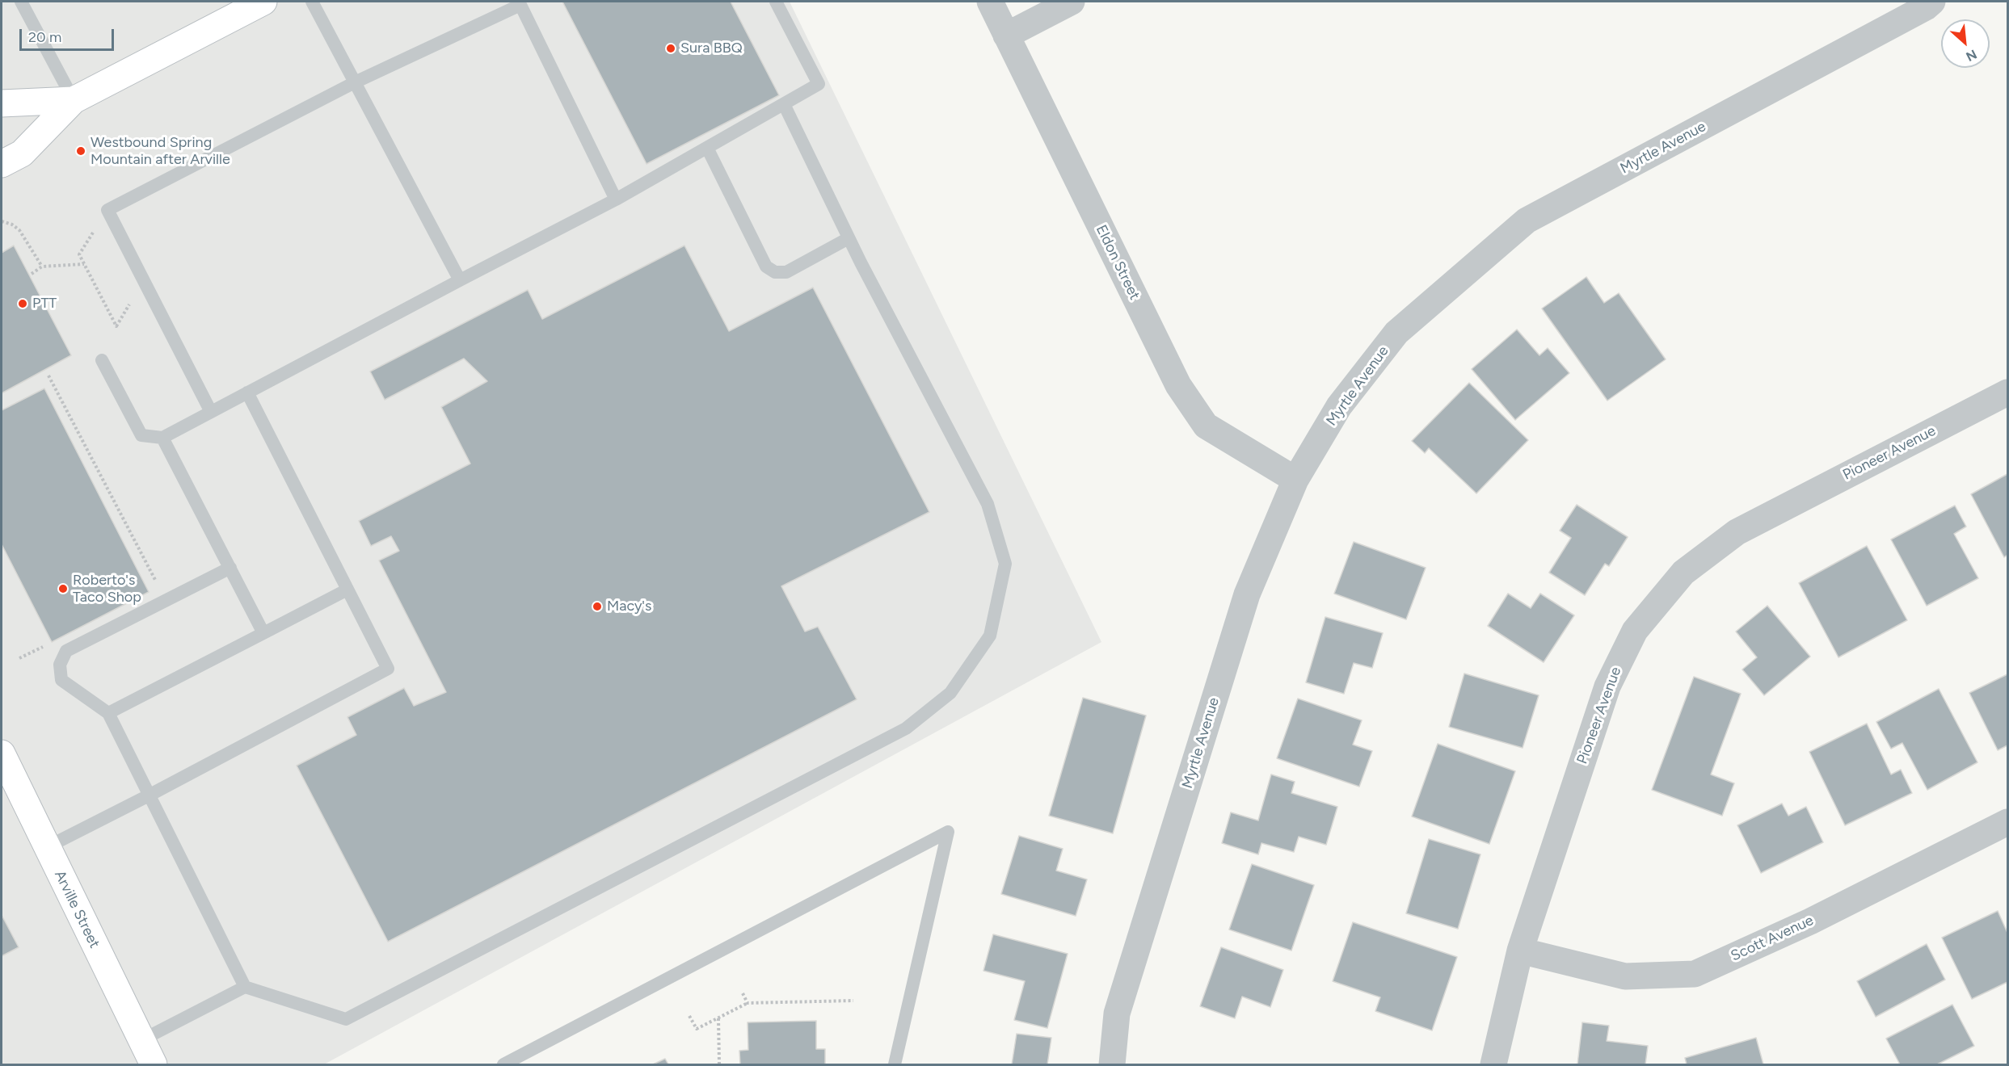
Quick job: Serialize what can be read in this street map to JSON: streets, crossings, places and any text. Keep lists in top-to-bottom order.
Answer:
{
  "streets": {
    "main road": ["Arville Street"],
    "street": [
      "Myrtle Avenue",
      "Eldon Street",
      "Pioneer Avenue",
      "Scott Avenue"
    ]
  },
  "crossings": [
    ["Myrtle Avenue", "Eldon Street"],
    ["Pioneer Avenue", "Scott Avenue"]
  ],
  "places": [
    "Sura BBQ",
    "Westbound Spring Mountain after Arville",
    "PTT",
    "Roberto's Taco Shop",
    "Macy's"
  ],
  "scale_bar": "20 m",
  "north": "bottom right"
}
